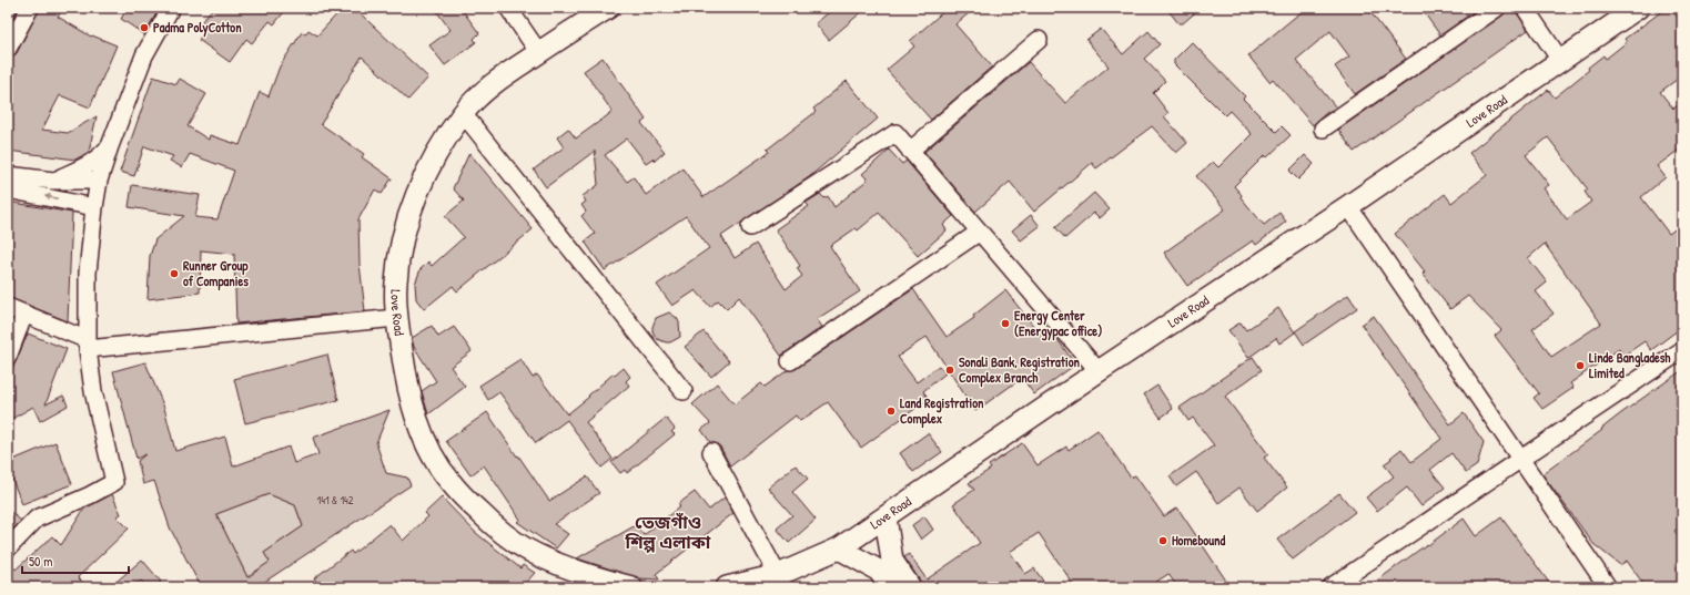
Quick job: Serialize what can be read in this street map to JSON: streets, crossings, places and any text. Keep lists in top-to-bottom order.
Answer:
{
  "streets": {
    "main road": ["Love Road"]
  },
  "districts": ["তেজগাঁও শিল্প এলাকা"],
  "places": [
    "Padma PolyCotton",
    "Runner Group of Companies",
    "Energy Center (Energypac office)",
    "Linde Bangladesh Limited",
    "Sonali Bank, Registration Complex Branch",
    "Land Registration Complex",
    "Homebound"
  ],
  "house_numbers": ["141 & 142"],
  "scale_bar": "50 m"
}
